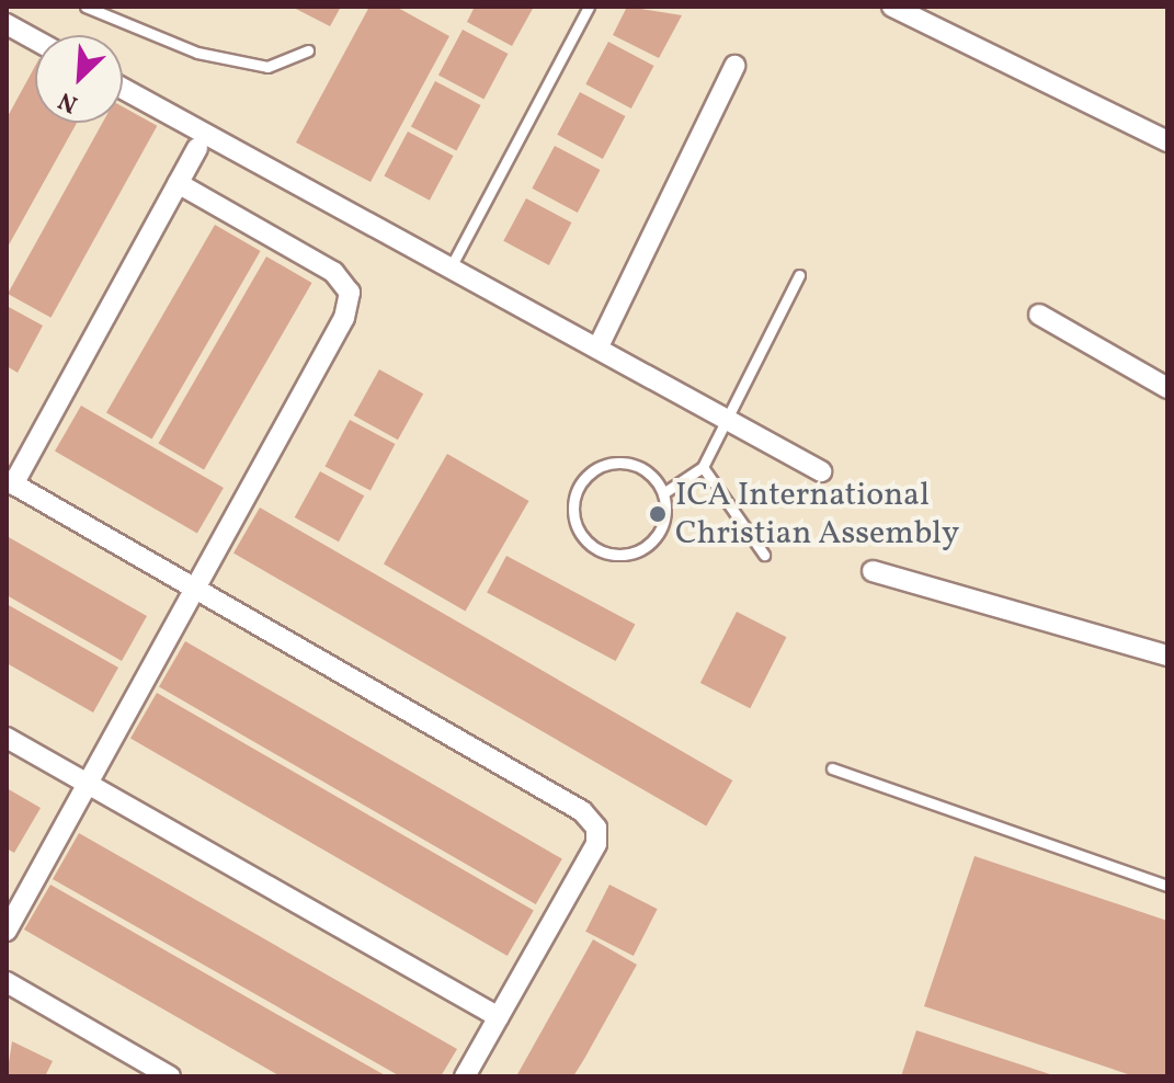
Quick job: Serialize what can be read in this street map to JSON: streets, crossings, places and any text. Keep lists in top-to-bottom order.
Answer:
{
  "places": ["ICA International Christian Assembly"],
  "north": "bottom left"
}
